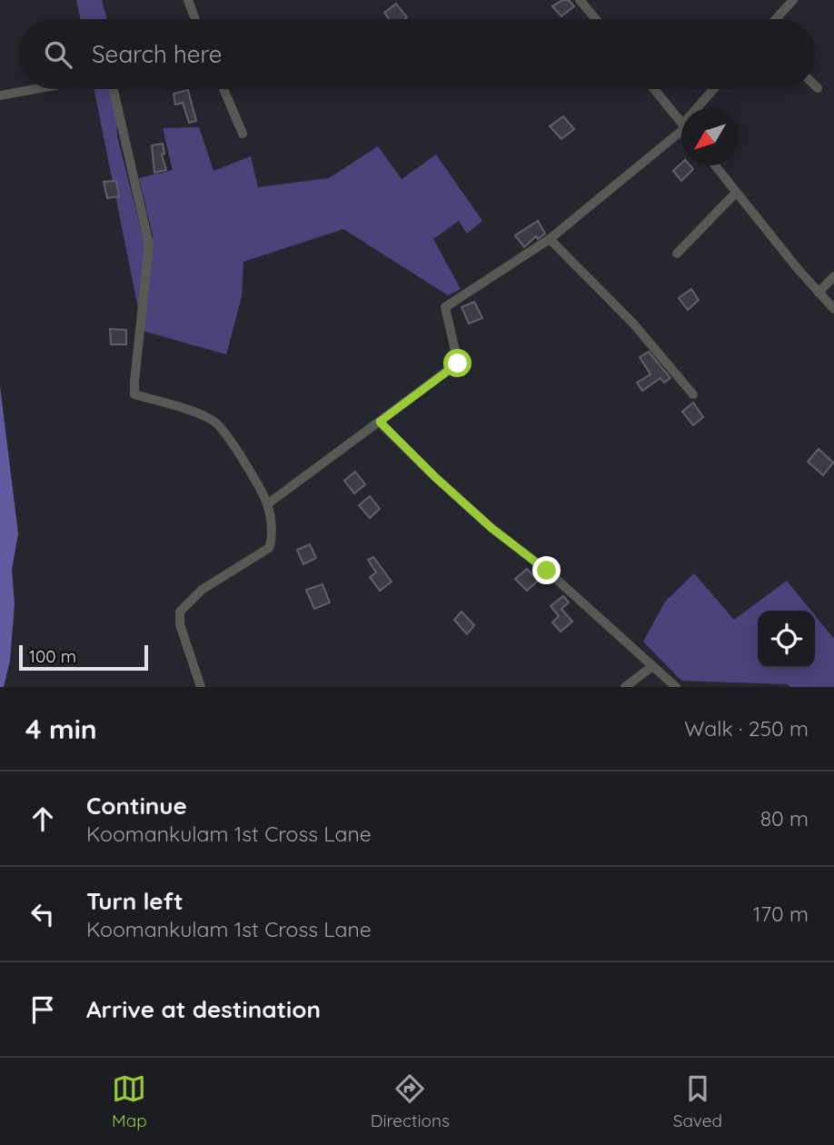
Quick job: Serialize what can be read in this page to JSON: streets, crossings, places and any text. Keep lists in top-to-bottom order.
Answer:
{
  "scale_bar": "100 m",
  "north": "bottom left",
  "page": {
    "search": "Search here",
    "scale": "100 m",
    "heading": ["4 min", "Walk · 250 m"],
    "list": [
      ["Continue", "Koomankulam 1st Cross Lane", "80 m"],
      ["Turn left", "Koomankulam 1st Cross Lane", "170 m"],
      "Arrive at destination"
    ],
    "nav": ["Map", "Directions", "Saved"]
  }
}
